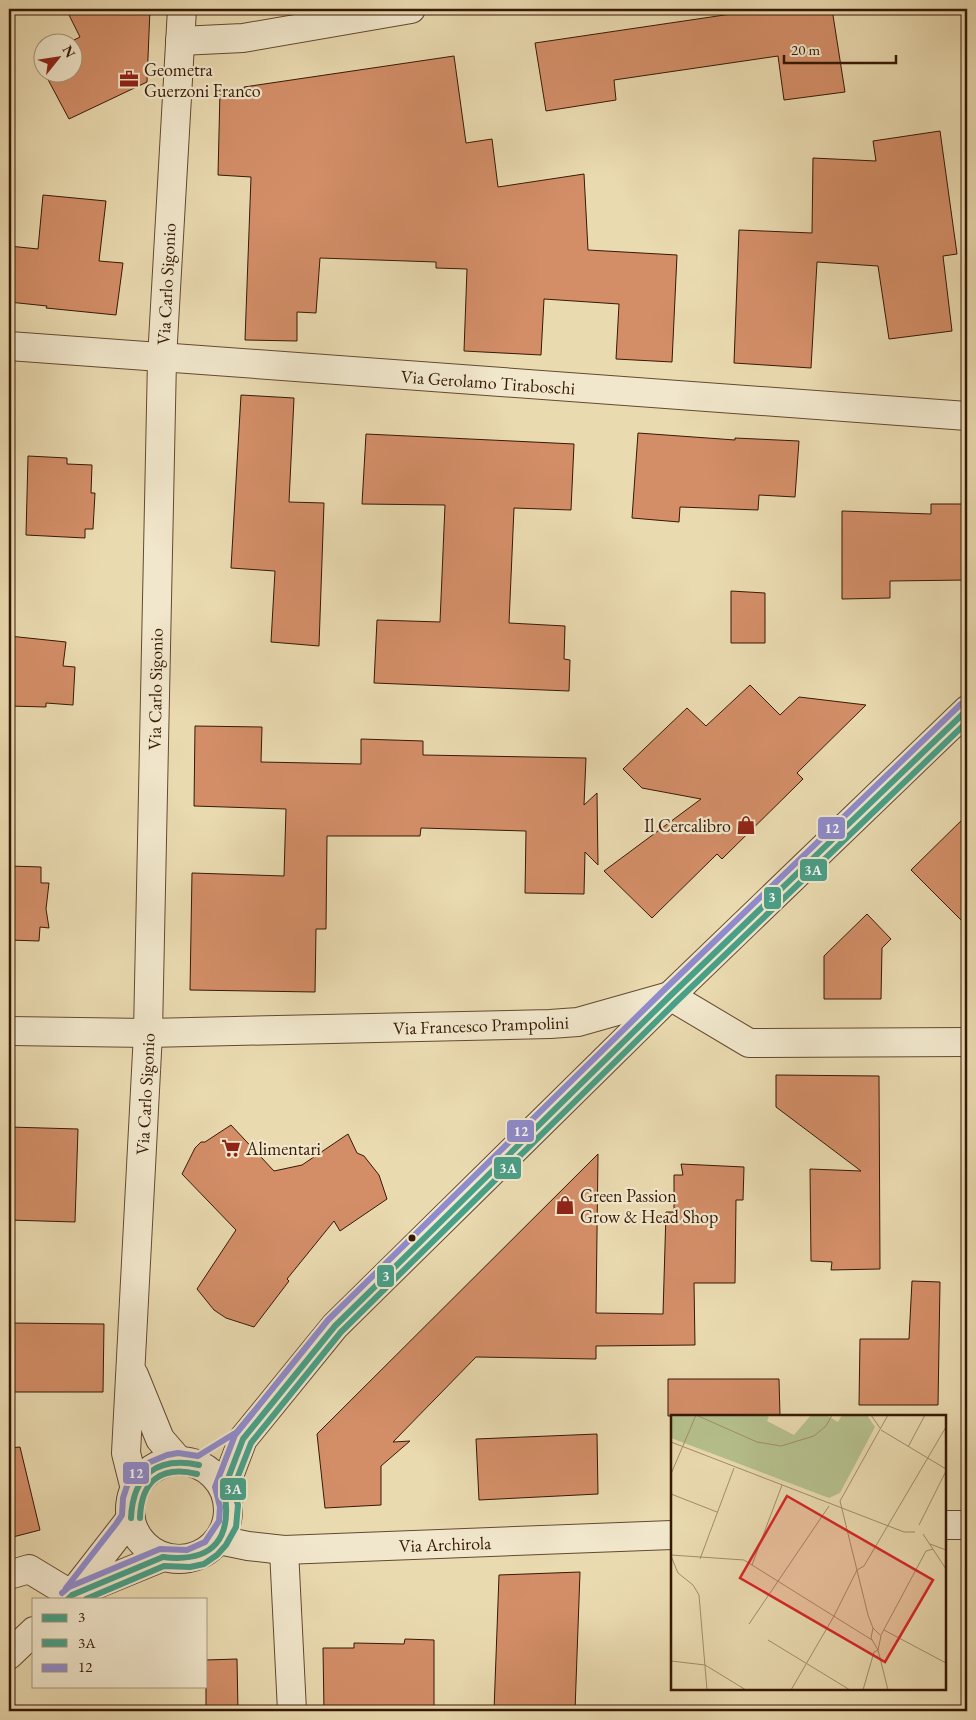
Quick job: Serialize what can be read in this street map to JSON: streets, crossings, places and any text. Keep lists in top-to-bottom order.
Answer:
{
  "streets": {
    "street": [
      "Via Carlo Sigonio",
      "Via Gerolamo Tiraboschi",
      "Via Francesco Prampolini",
      "Via Archirola"
    ]
  },
  "crossings": [
    ["Via Carlo Sigonio", "Via Gerolamo Tiraboschi"],
    ["Via Carlo Sigonio", "Via Francesco Prampolini"],
    ["Via Carlo Sigonio", "Via Archirola"]
  ],
  "places": {
    "office": ["Geometra Guerzoni Franco"],
    "shop": ["Il Cercalibro", "Green Passion Grow & Head Shop"],
    "supermarket": ["Alimentari"]
  },
  "lines": ["transit line 12", "transit line 3", "transit line 3A"],
  "legend": ["3", "3A", "12"],
  "scale_bar": "20 m",
  "north": "top right"
}
